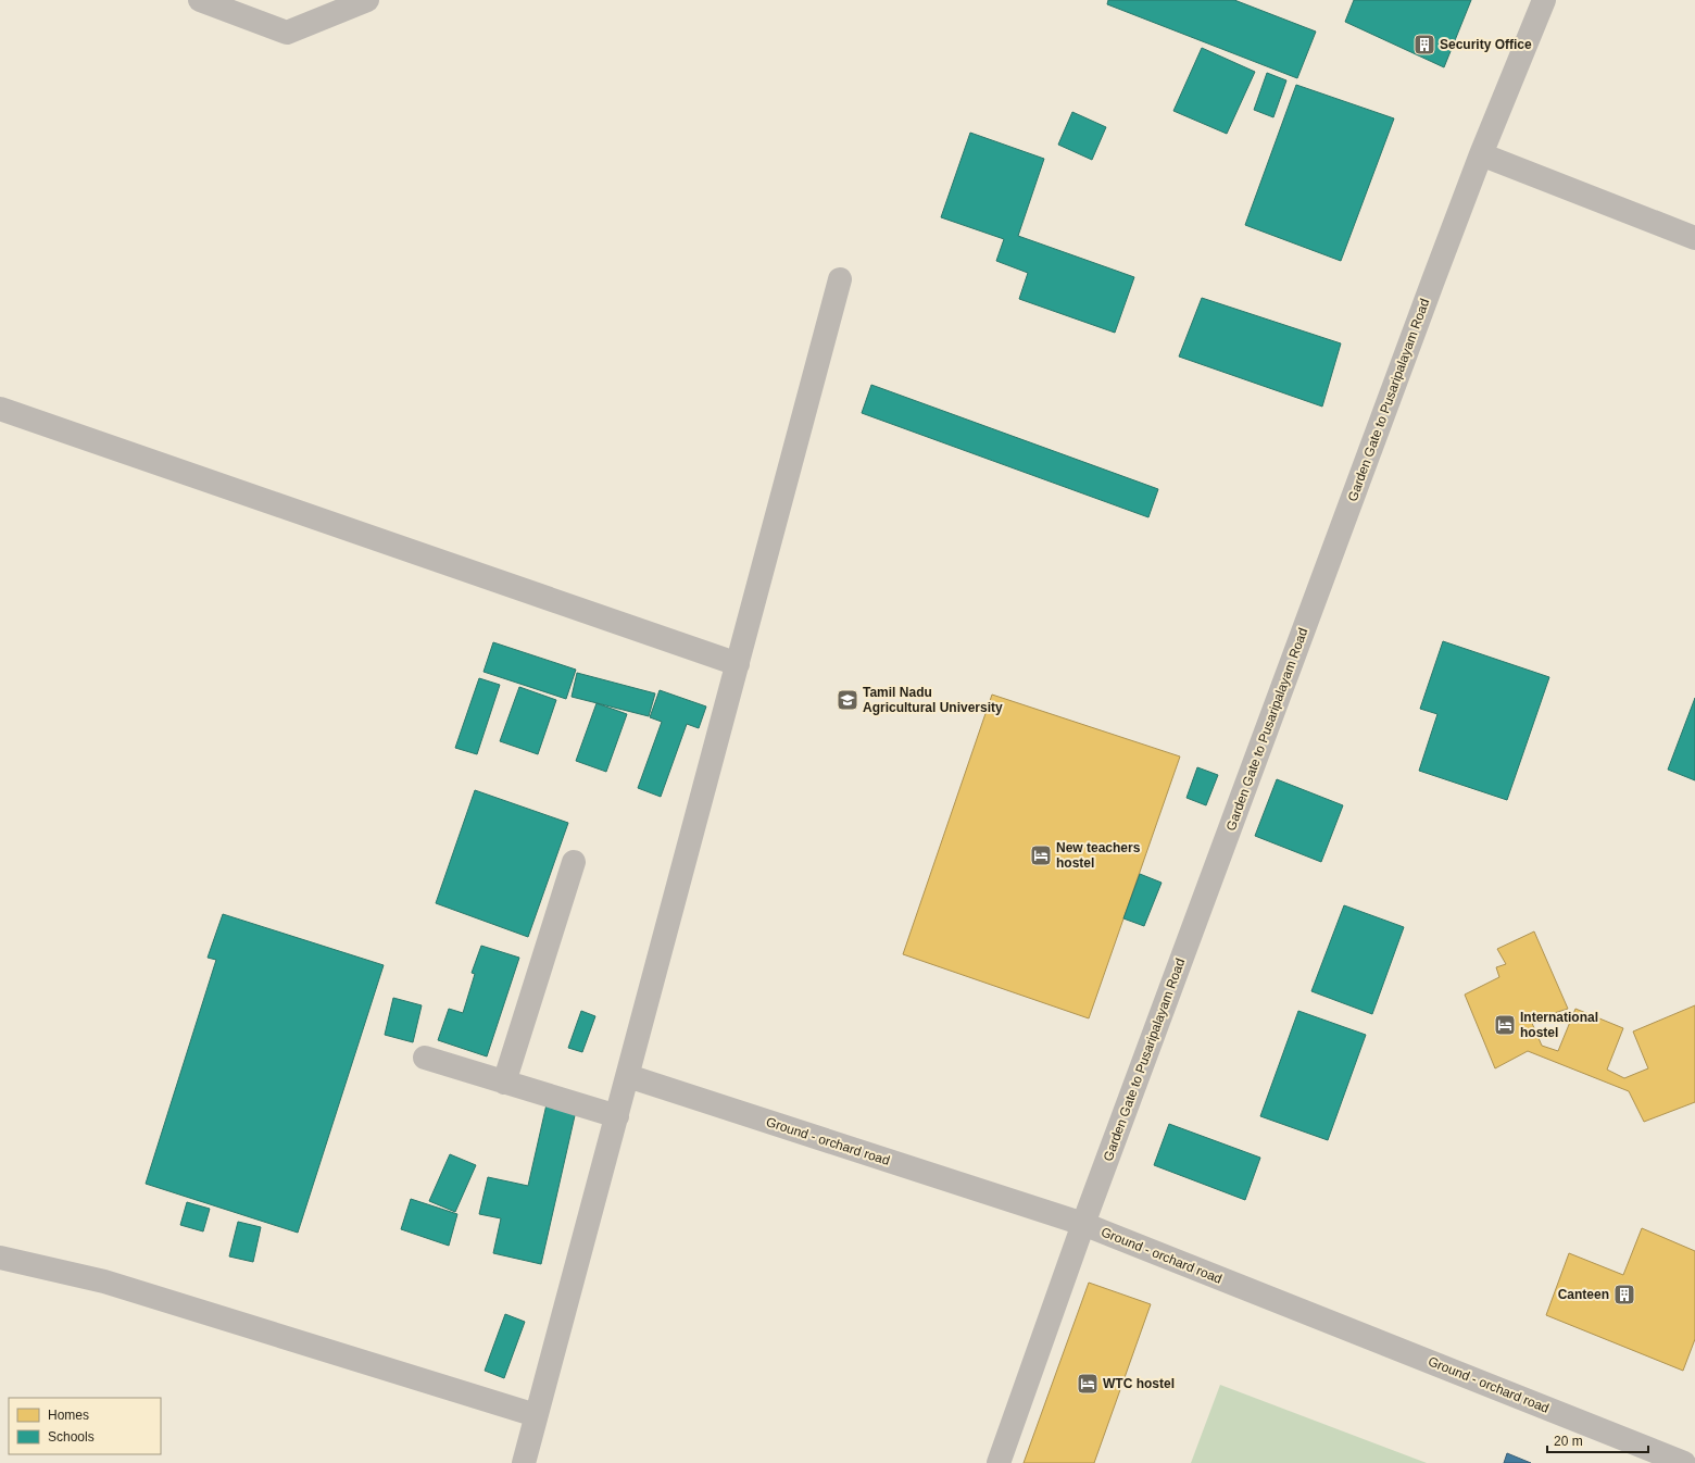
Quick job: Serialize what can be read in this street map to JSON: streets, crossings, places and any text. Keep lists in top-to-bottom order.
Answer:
{
  "streets": {
    "street": ["Garden Gate to Pusaripalayam Road", "Ground - orchard road"]
  },
  "crossings": [
    ["Garden Gate to Pusaripalayam Road", "Ground - orchard road"]
  ],
  "places": {
    "building": ["Security Office", "Canteen"],
    "school or university": ["Tamil Nadu Agricultural University"],
    "hotel": ["New teachers hostel", "International hostel", "WTC hostel"]
  },
  "legend": ["Homes", "Schools"],
  "scale_bar": "20 m"
}
